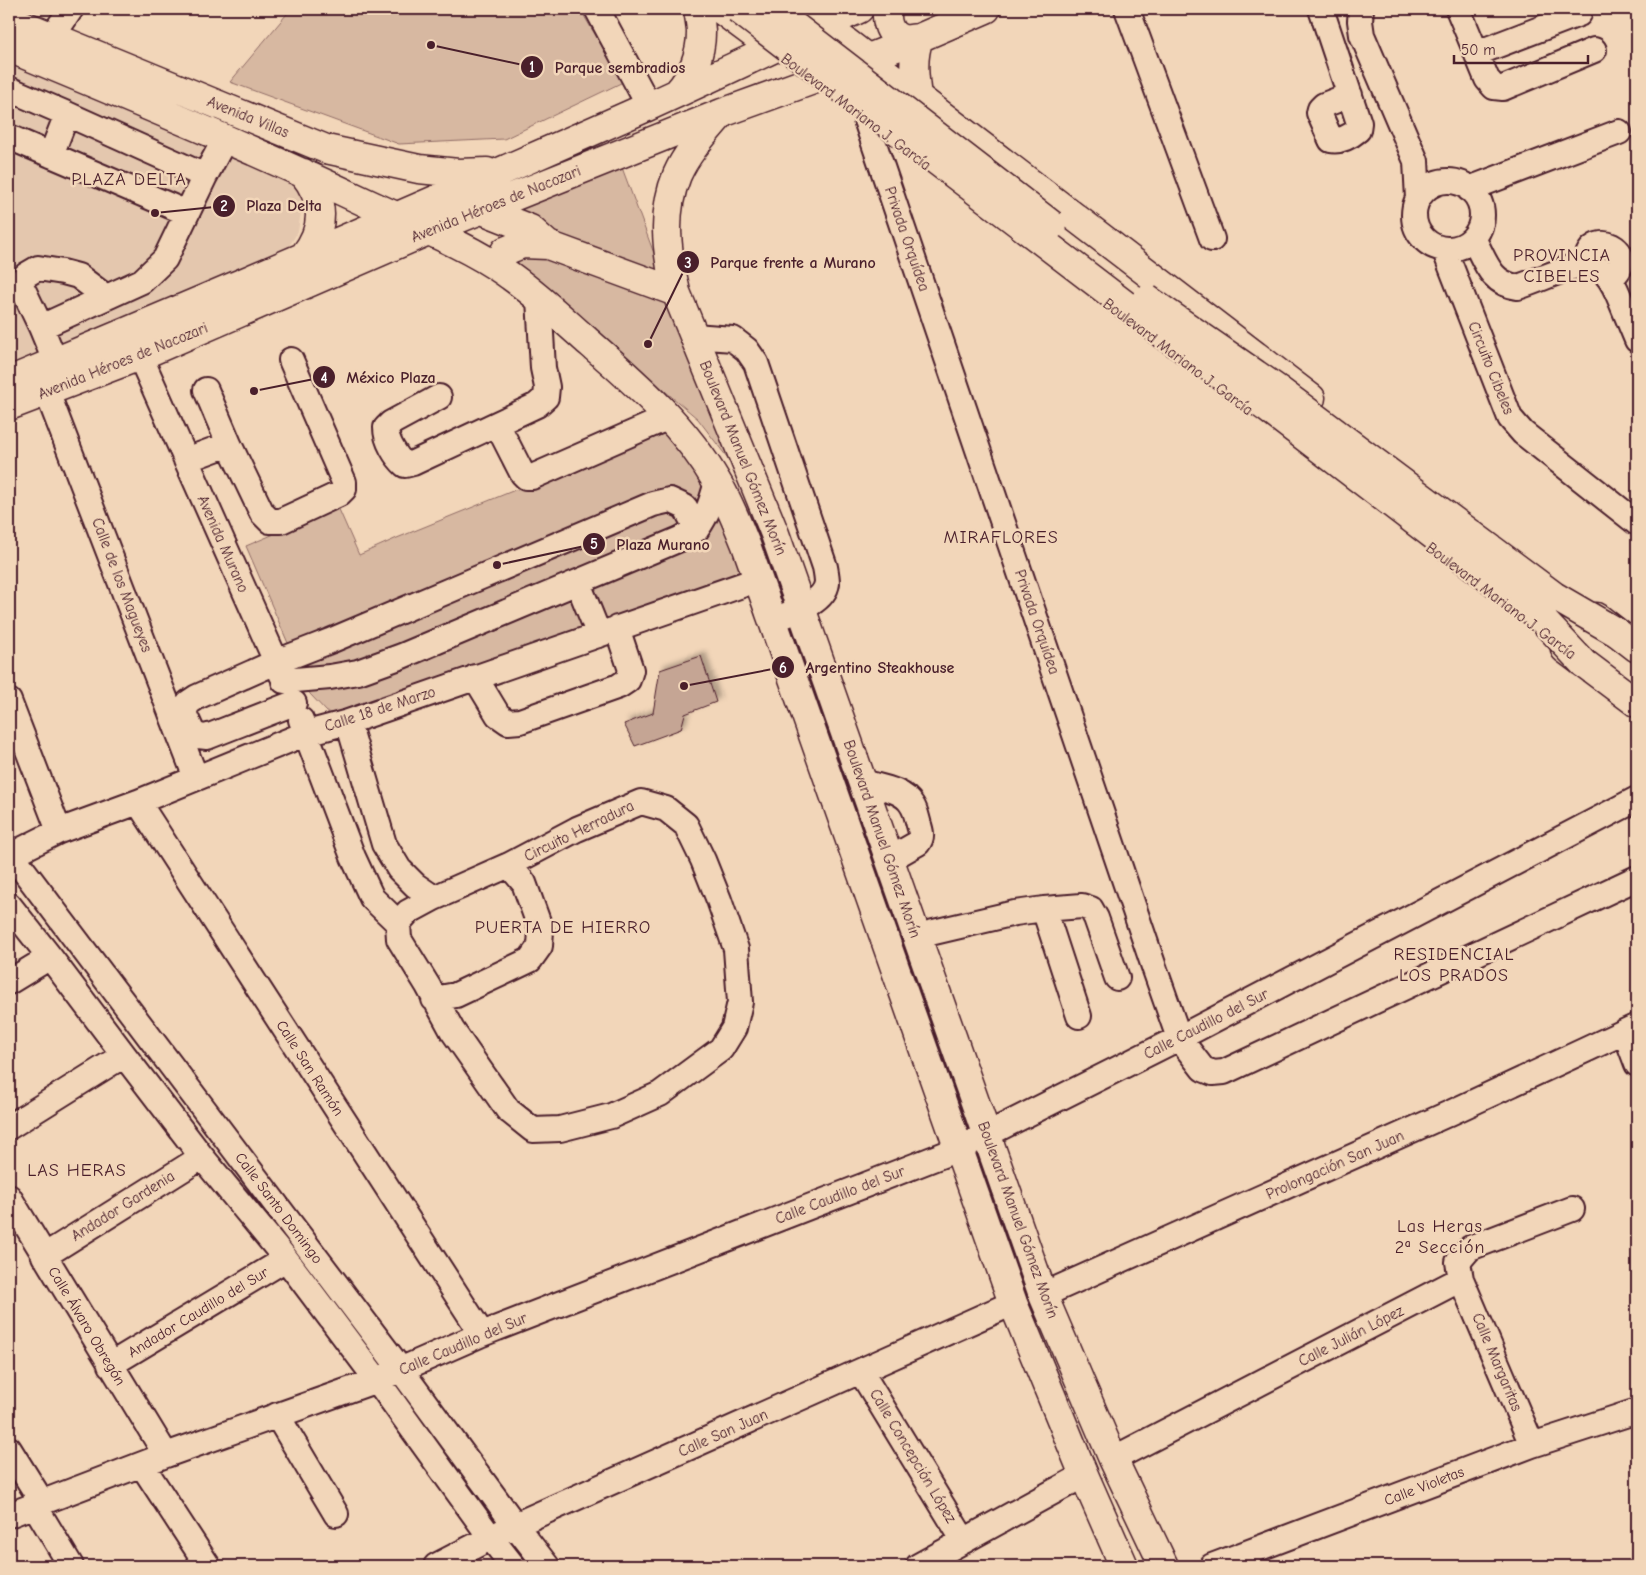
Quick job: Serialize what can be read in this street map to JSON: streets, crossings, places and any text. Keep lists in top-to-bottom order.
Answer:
{
  "streets": {
    "main road": [
      "Boulevard Mariano J. García",
      "Avenida Villas",
      "Avenida Héroes de Nacozari",
      "Boulevard Manuel Gómez Morín"
    ],
    "street": [
      "Privada Orquídea",
      "Circuito Cibeles",
      "Avenida Murano",
      "Calle de los Magueyes",
      "Calle 18 de Marzo",
      "Circuito Herradura",
      "Calle Caudillo del Sur",
      "Calle San Ramón",
      "Prolongación San Juan",
      "Andador Gardenia",
      "Calle Santo Domingo",
      "Andador Caudillo del Sur",
      "Calle Álvaro Obregón",
      "Calle Julián López",
      "Calle Margaritas",
      "Calle San Juan",
      "Calle Concepción López",
      "Calle Violetas"
    ]
  },
  "crossings": [
    ["Boulevard Mariano J. García", "Avenida Héroes de Nacozari"],
    ["Boulevard Mariano J. García", "Privada Orquídea"],
    ["Avenida Villas", "Avenida Héroes de Nacozari"],
    ["Avenida Villas", "Boulevard Manuel Gómez Morín"],
    ["Avenida Héroes de Nacozari", "Boulevard Manuel Gómez Morín"],
    ["Avenida Héroes de Nacozari", "Avenida Murano"],
    ["Avenida Héroes de Nacozari", "Calle de los Magueyes"],
    ["Privada Orquídea", "Calle Caudillo del Sur"],
    ["Boulevard Manuel Gómez Morín", "Calle 18 de Marzo"],
    ["Boulevard Manuel Gómez Morín", "Calle Caudillo del Sur"],
    ["Boulevard Manuel Gómez Morín", "Prolongación San Juan"],
    ["Boulevard Manuel Gómez Morín", "Calle Julián López"],
    ["Boulevard Manuel Gómez Morín", "Calle San Juan"],
    ["Avenida Murano", "Calle 18 de Marzo"],
    ["Calle de los Magueyes", "Calle 18 de Marzo"],
    ["Calle 18 de Marzo", "Calle San Ramón"],
    ["Calle 18 de Marzo", "Calle Santo Domingo"],
    ["Calle Caudillo del Sur", "Calle San Ramón"],
    ["Calle Caudillo del Sur", "Calle Santo Domingo"],
    ["Calle Caudillo del Sur", "Calle Álvaro Obregón"],
    ["Andador Gardenia", "Calle Santo Domingo"],
    ["Andador Gardenia", "Calle Álvaro Obregón"],
    ["Calle Santo Domingo", "Andador Caudillo del Sur"],
    ["Calle Santo Domingo", "Calle San Juan"],
    ["Andador Caudillo del Sur", "Calle Álvaro Obregón"],
    ["Calle Julián López", "Calle Margaritas"],
    ["Calle Margaritas", "Calle Violetas"],
    ["Calle San Juan", "Calle Concepción López"]
  ],
  "districts": [
    "PLAZA DELTA",
    "PROVINCIA CIBELES",
    "MIRAFLORES",
    "PUERTA DE HIERRO",
    "RESIDENCIAL LOS PRADOS",
    "LAS HERAS",
    "Las Heras 2ª Sección"
  ],
  "places": [
    "Parque sembradios",
    "Plaza Delta",
    "Parque frente a Murano",
    "México Plaza",
    "Plaza Murano",
    "Argentino Steakhouse"
  ],
  "scale_bar": "50 m"
}
